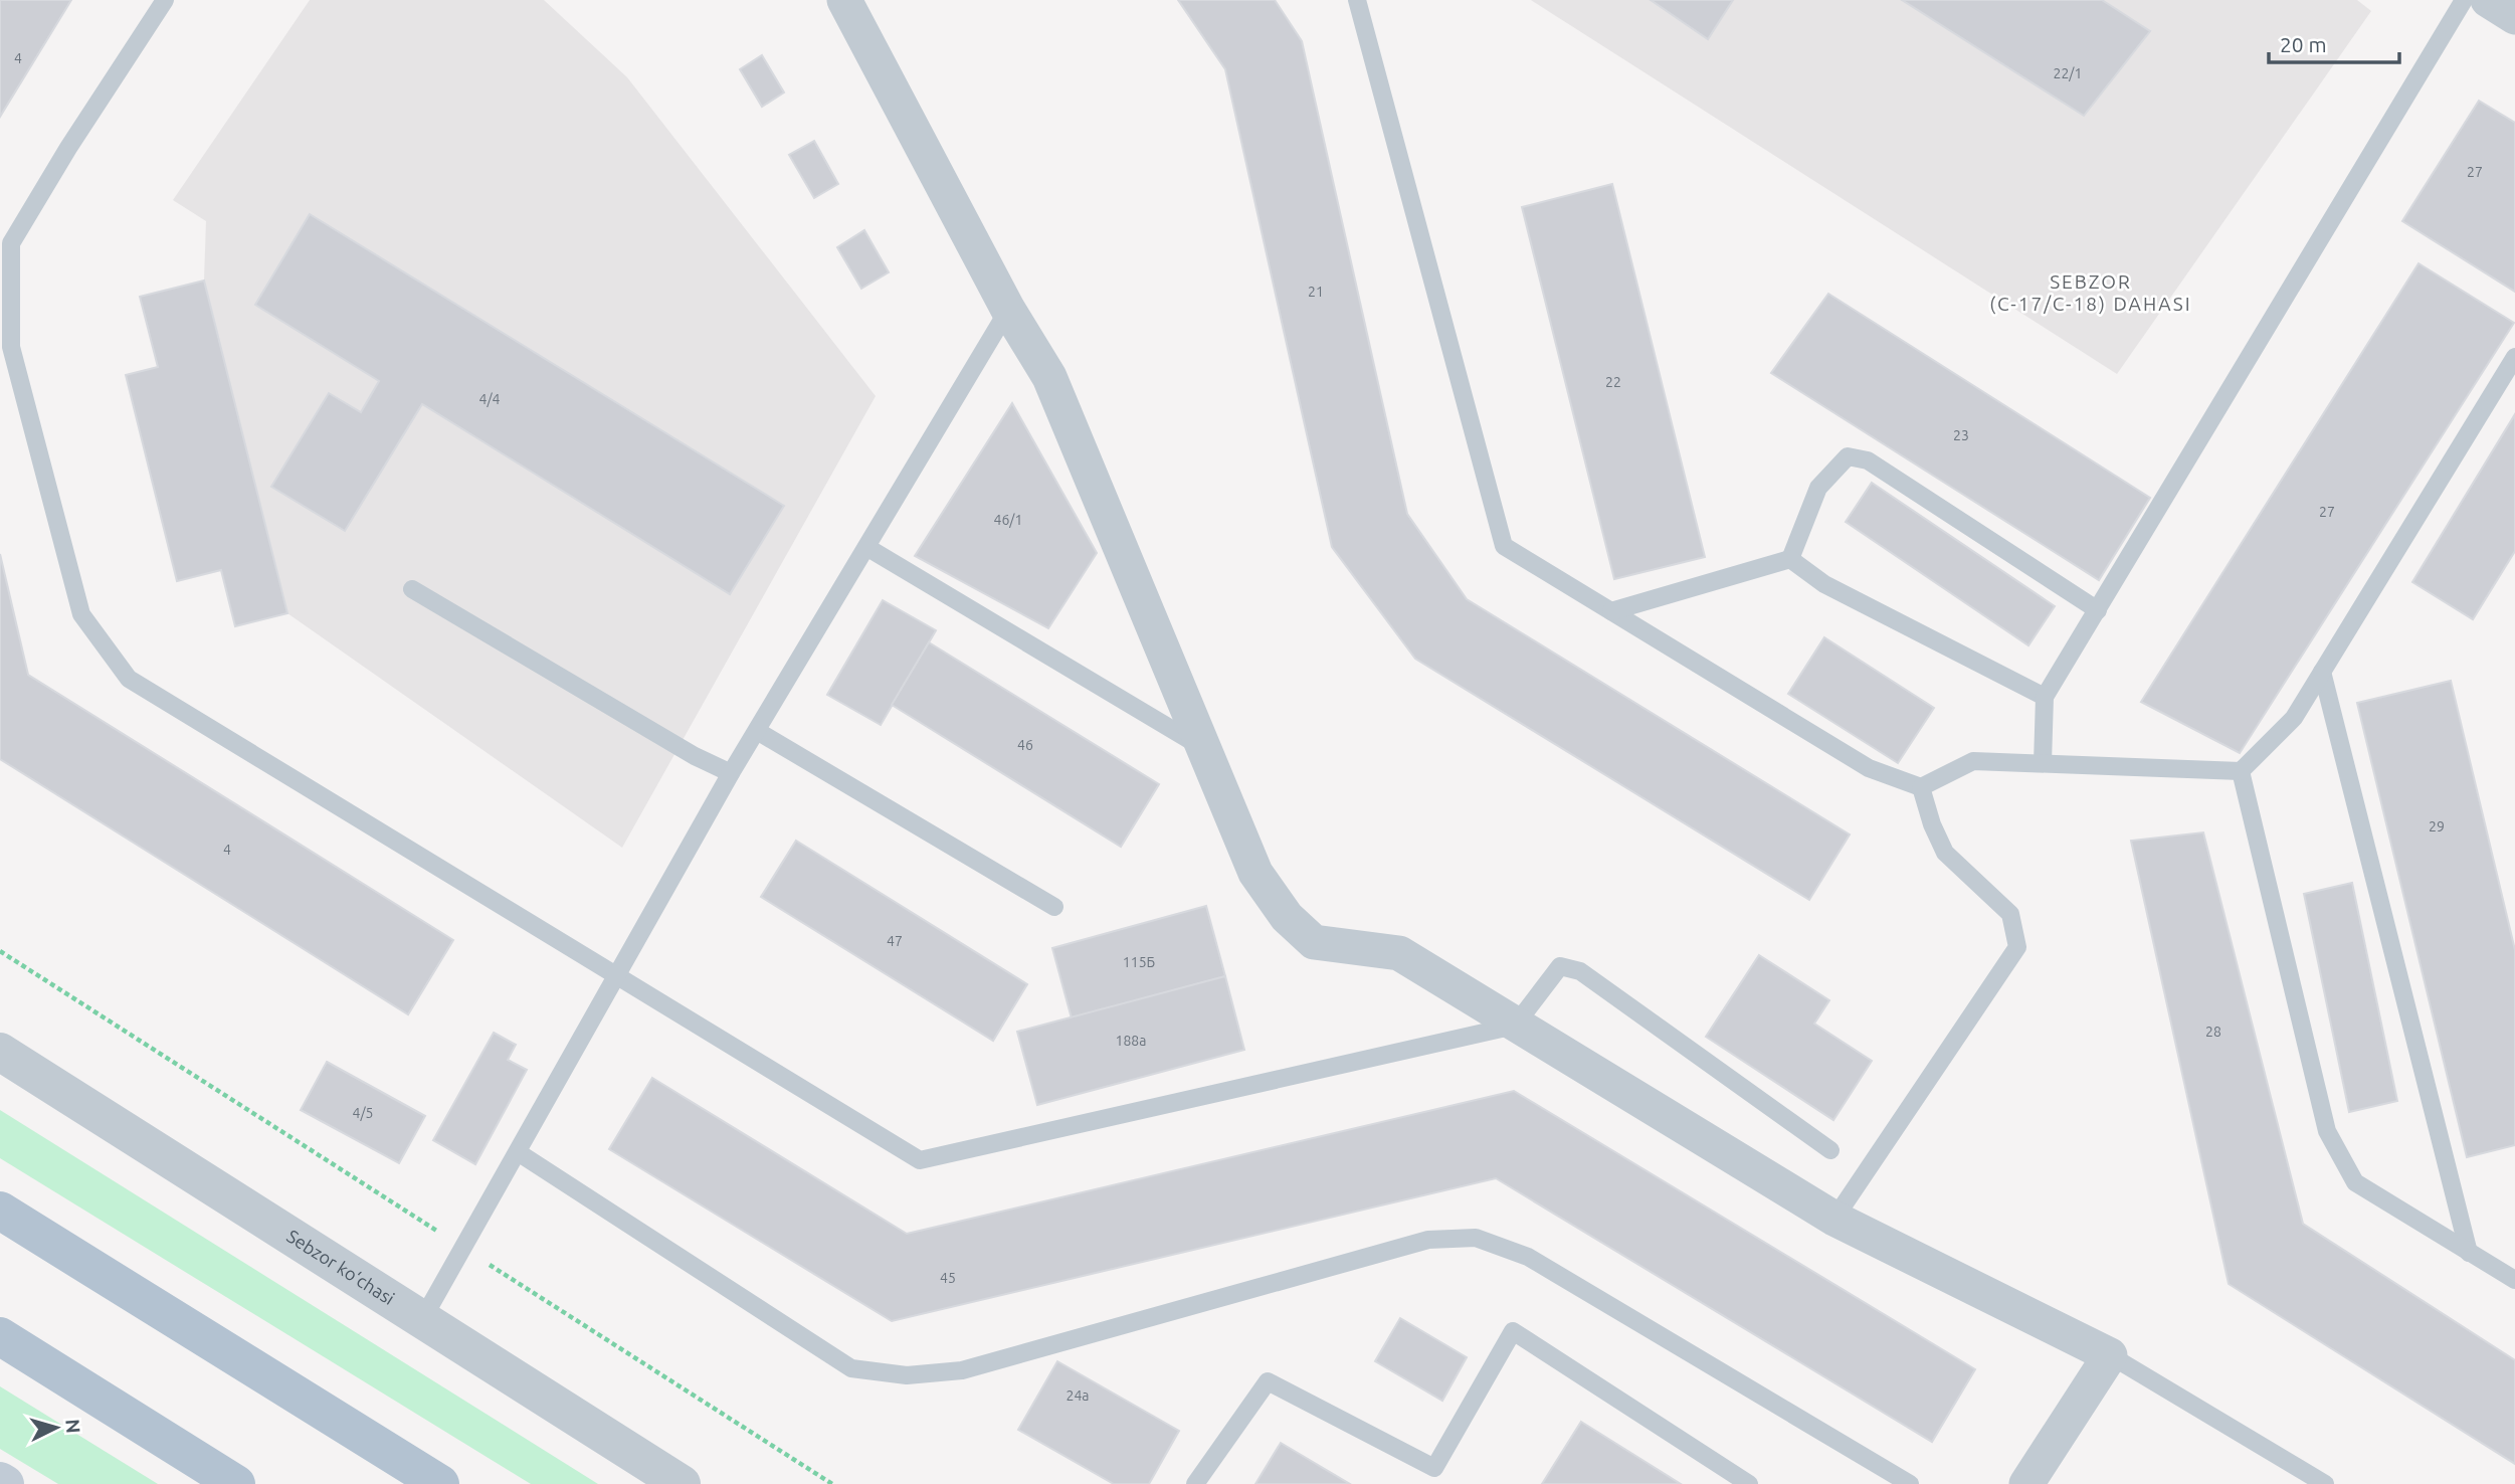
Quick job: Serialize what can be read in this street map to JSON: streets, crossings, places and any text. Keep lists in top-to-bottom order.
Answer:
{
  "streets": {
    "street": ["Sebzor ko‘chasi"]
  },
  "districts": ["SEBZOR (C-17/C-18) DAHASI"],
  "house_numbers": [
    "4",
    "22/1",
    "27",
    "21",
    "22",
    "4/4",
    "23",
    "27",
    "46/1",
    "46",
    "29",
    "4",
    "47",
    "115Б",
    "28",
    "188a",
    "4/5",
    "45",
    "24a"
  ],
  "scale_bar": "20 m",
  "north": "right"
}
